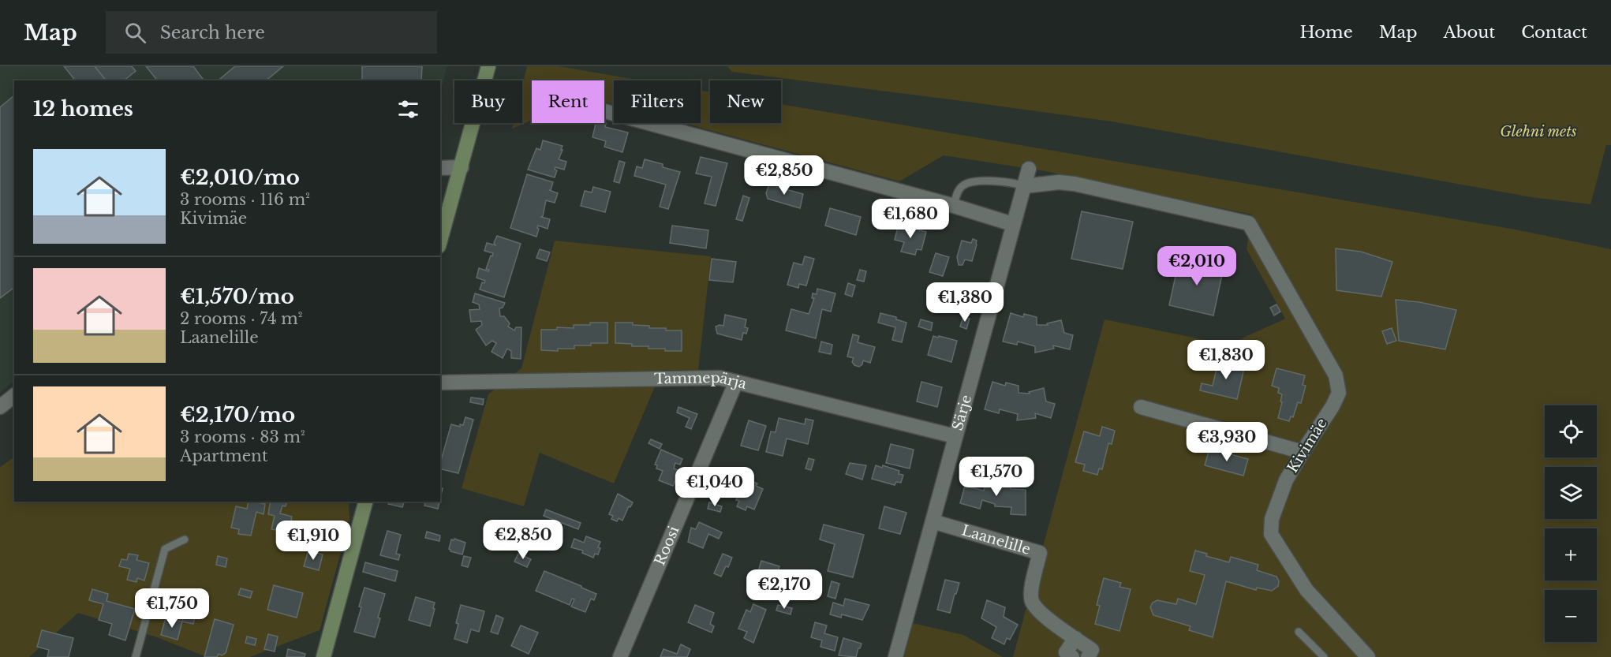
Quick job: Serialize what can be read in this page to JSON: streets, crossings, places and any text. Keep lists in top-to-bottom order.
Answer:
{
  "streets": {
    "street": [
      "Tammepärja",
      "Särje",
      "Kivimäe",
      "Laanelille",
      "Roosi"
    ]
  },
  "crossings": [
    ["Tammepärja", "Särje"],
    ["Tammepärja", "Roosi"],
    ["Särje", "Kivimäe"],
    ["Särje", "Laanelille"]
  ],
  "parks": ["Glehni mets"],
  "page": {
    "header": "Map",
    "search": "Search here",
    "nav": [
      "Home",
      "Map",
      "About",
      "Contact"
    ],
    "chip": [
      "Buy",
      "Rent",
      "Filters",
      "New"
    ],
    "heading": "12 homes",
    "list": [
      {
        "name": "€2,010/mo",
        "note": "3 rooms · 116 m² · Kivimäe"
      },
      {
        "name": "€1,570/mo",
        "note": "2 rooms · 74 m² · Laanelille"
      },
      {
        "name": "€2,170/mo",
        "note": "3 rooms · 83 m² · Apartment"
      }
    ],
    "price": [
      "€2,850",
      "€1,680",
      "€2,010",
      "€1,380",
      "€1,830",
      "€3,930",
      "€1,570",
      "€1,040",
      "€2,850",
      "€1,910",
      "€2,170",
      "€1,750"
    ],
    "map_buttons": ["+", "−"]
  }
}
